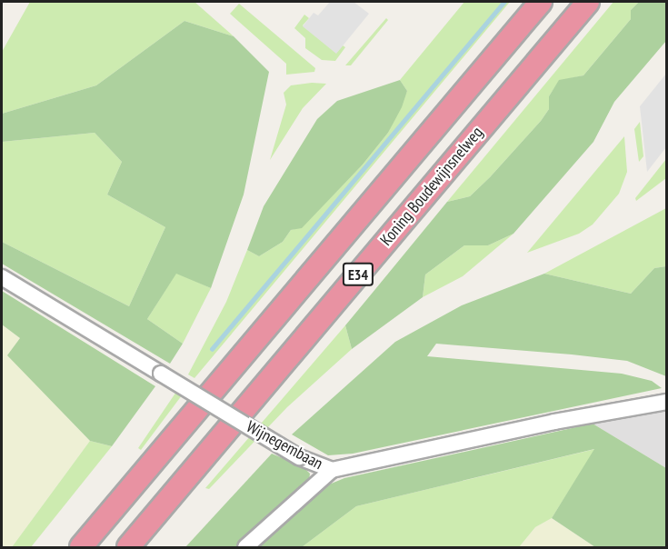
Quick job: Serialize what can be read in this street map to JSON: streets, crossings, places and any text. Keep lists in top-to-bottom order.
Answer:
{
  "streets": {
    "highway": ["Koning Boudewijnsnelweg", "E34"],
    "street": ["Wijnegembaan"]
  }
}
